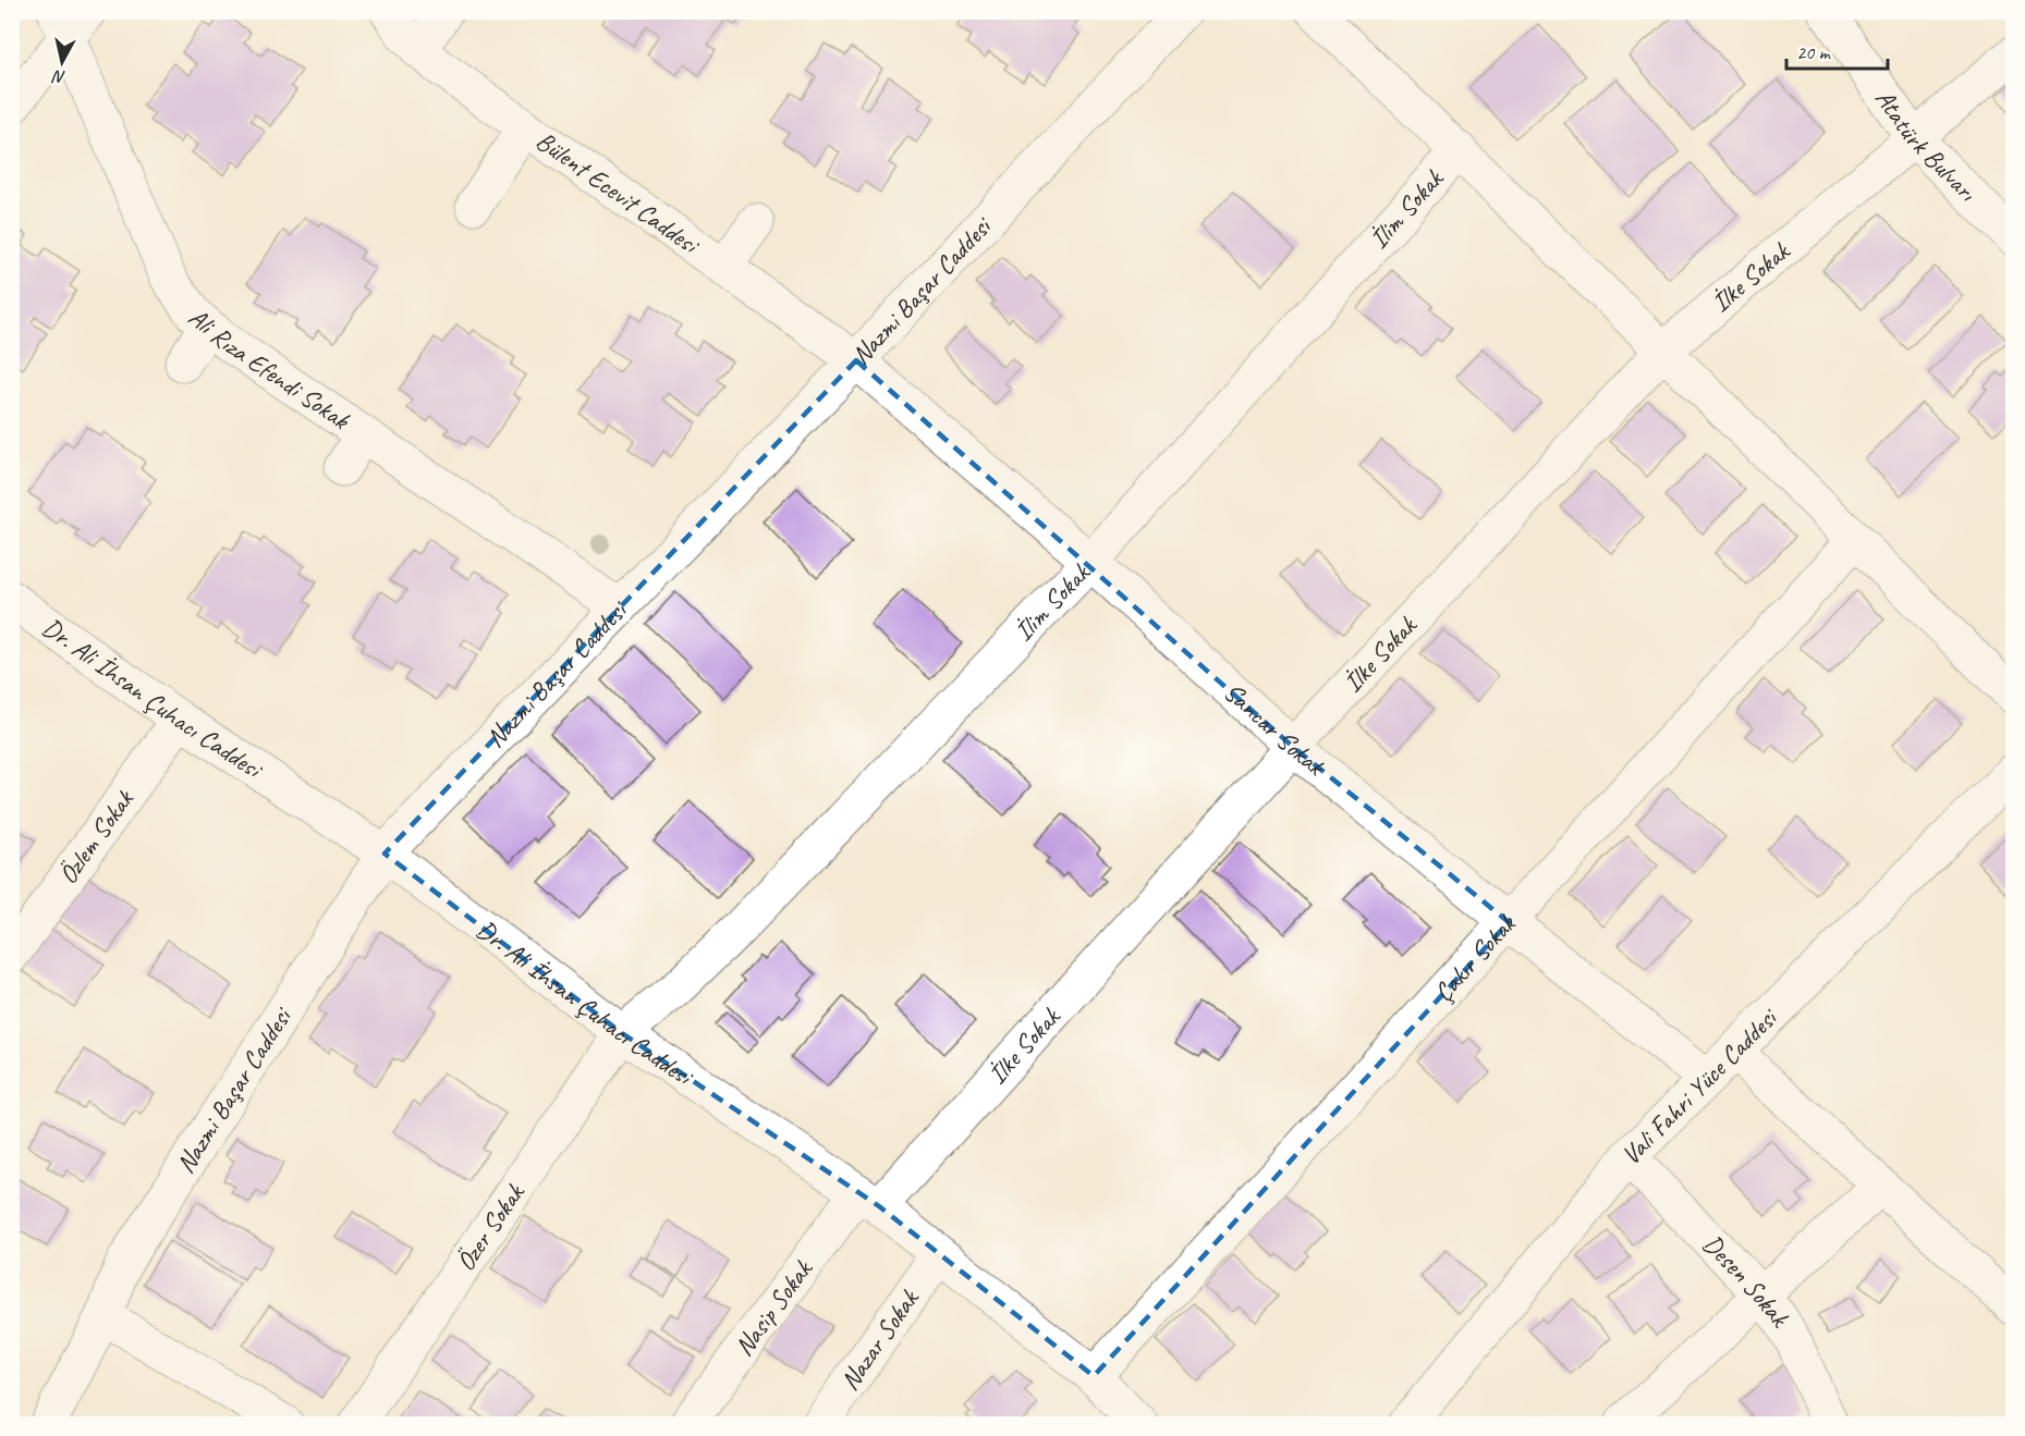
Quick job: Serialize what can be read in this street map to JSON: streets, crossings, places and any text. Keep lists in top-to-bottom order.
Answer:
{
  "streets": {
    "street": [
      "Atatürk Bulvarı",
      "Bülent Ecevit Caddesi",
      "İlim Sokak",
      "İlke Sokak",
      "Nazmi Başar Caddesi",
      "Ali Rıza Efendi Sokak",
      "Dr. Ali İhsan Çuhacı Caddesi",
      "Sancar Sokak",
      "Özlem Sokak",
      "Çakır Sokak",
      "Vali Fahri Yüce Caddesi",
      "Özer Sokak",
      "Desen Sokak",
      "Nasip Sokak",
      "Nazar Sokak"
    ]
  },
  "crossings": [
    ["Atatürk Bulvarı", "İlke Sokak"],
    ["Bülent Ecevit Caddesi", "Nazmi Başar Caddesi"],
    ["Bülent Ecevit Caddesi", "Sancar Sokak"],
    ["İlim Sokak", "Dr. Ali İhsan Çuhacı Caddesi"],
    ["İlim Sokak", "Sancar Sokak"],
    ["İlim Sokak", "Özer Sokak"],
    ["İlke Sokak", "Dr. Ali İhsan Çuhacı Caddesi"],
    ["İlke Sokak", "Sancar Sokak"],
    ["İlke Sokak", "Nasip Sokak"],
    ["Nazmi Başar Caddesi", "Ali Rıza Efendi Sokak"],
    ["Nazmi Başar Caddesi", "Dr. Ali İhsan Çuhacı Caddesi"],
    ["Nazmi Başar Caddesi", "Sancar Sokak"],
    ["Dr. Ali İhsan Çuhacı Caddesi", "Özlem Sokak"],
    ["Dr. Ali İhsan Çuhacı Caddesi", "Çakır Sokak"],
    ["Dr. Ali İhsan Çuhacı Caddesi", "Özer Sokak"],
    ["Dr. Ali İhsan Çuhacı Caddesi", "Nasip Sokak"],
    ["Dr. Ali İhsan Çuhacı Caddesi", "Nazar Sokak"],
    ["Sancar Sokak", "Çakır Sokak"],
    ["Sancar Sokak", "Vali Fahri Yüce Caddesi"],
    ["Vali Fahri Yüce Caddesi", "Desen Sokak"]
  ],
  "scale_bar": "20 m",
  "north": "bottom"
}
